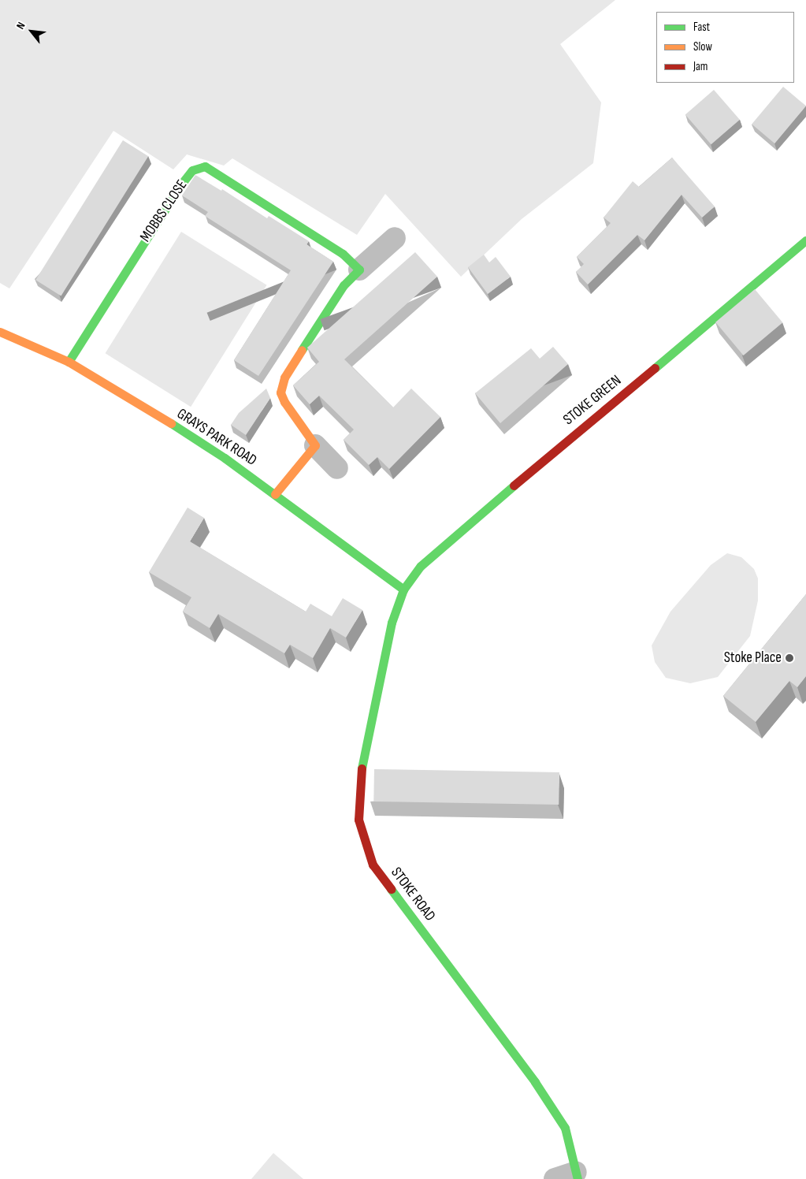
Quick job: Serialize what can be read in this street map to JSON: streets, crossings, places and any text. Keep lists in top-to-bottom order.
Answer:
{
  "streets": {
    "street": [
      "MOBBS CLOSE",
      "STOKE GREEN",
      "GRAYS PARK ROAD",
      "STOKE ROAD"
    ]
  },
  "crossings": [
    ["MOBBS CLOSE", "GRAYS PARK ROAD"],
    ["STOKE GREEN", "GRAYS PARK ROAD"],
    ["STOKE GREEN", "STOKE ROAD"],
    ["GRAYS PARK ROAD", "STOKE ROAD"]
  ],
  "places": ["Stoke Place"],
  "legend": ["Fast", "Slow", "Jam"],
  "north": "top left"
}
